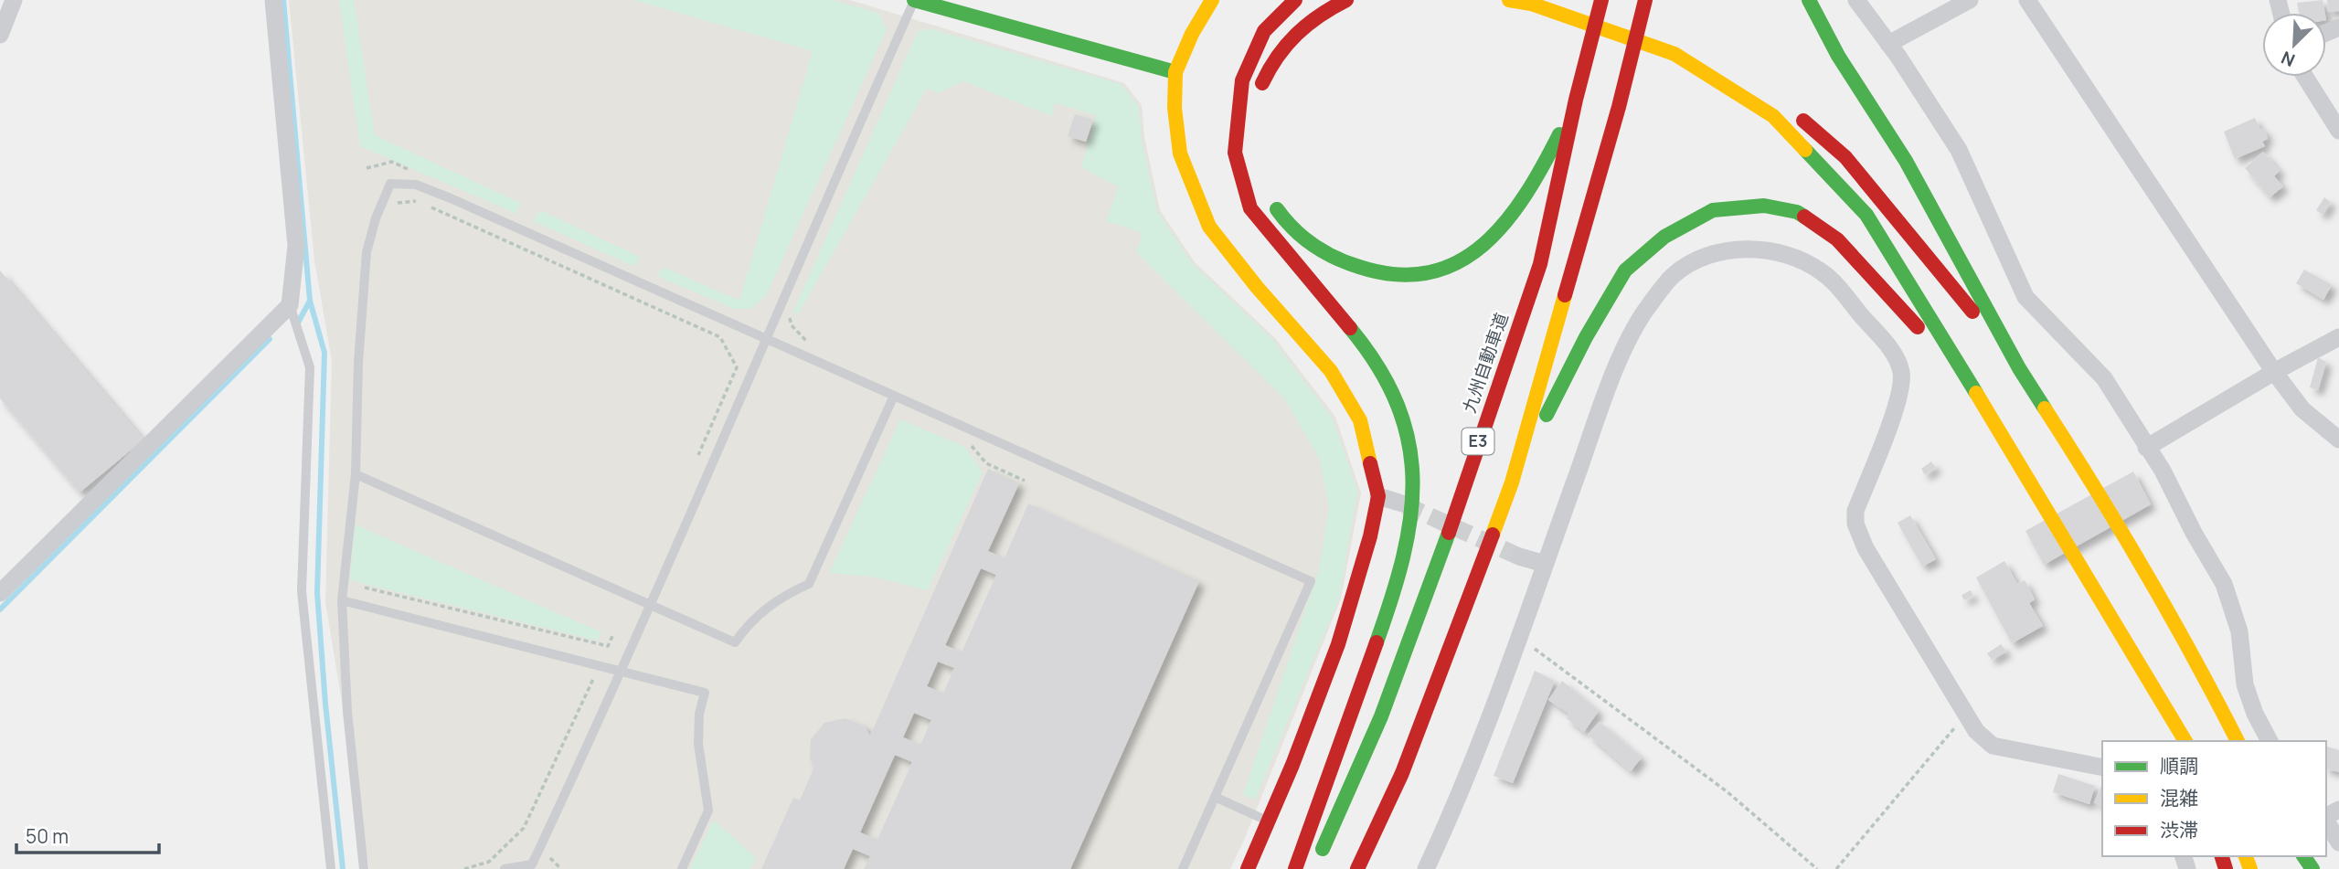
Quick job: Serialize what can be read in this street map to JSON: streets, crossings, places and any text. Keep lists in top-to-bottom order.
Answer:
{
  "streets": {
    "main road": ["九州自動車道", "E3"]
  },
  "legend": ["順調", "混雑", "渋滞"],
  "scale_bar": "50 m",
  "north": "bottom left"
}
